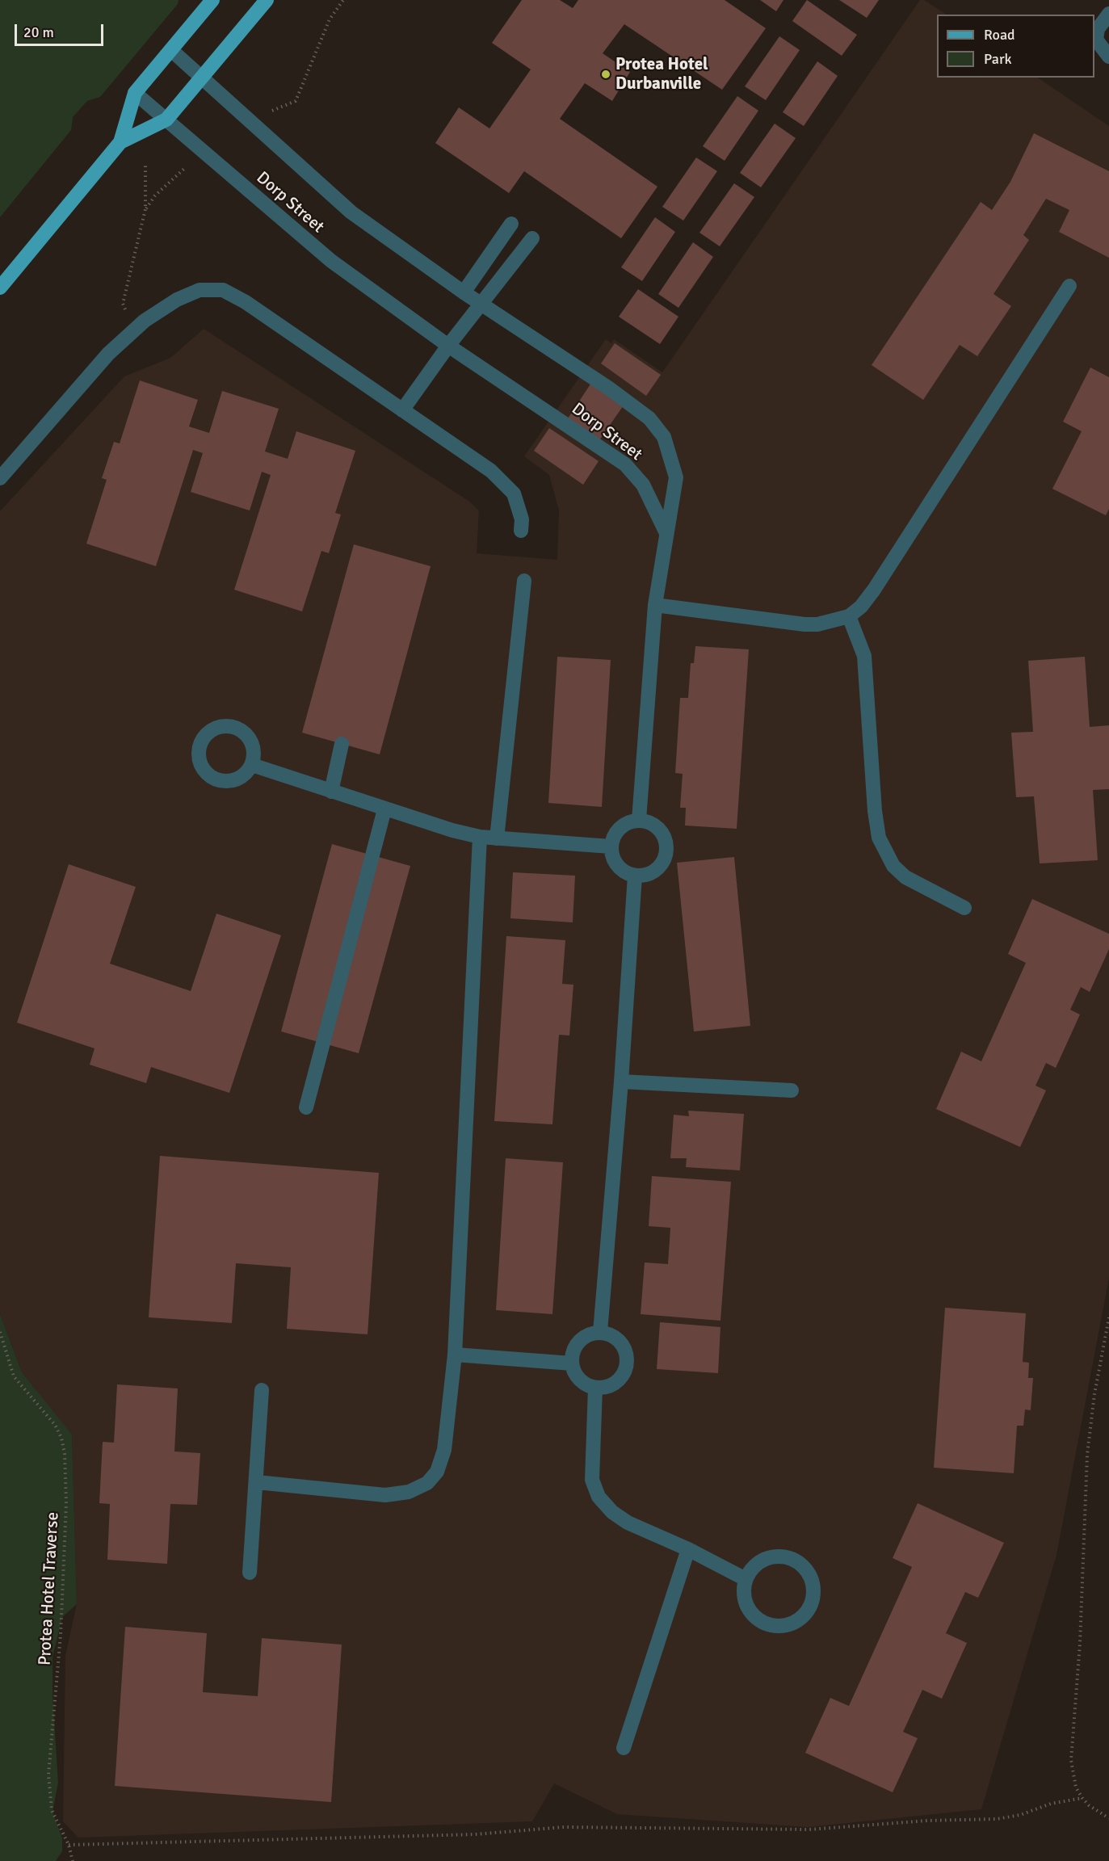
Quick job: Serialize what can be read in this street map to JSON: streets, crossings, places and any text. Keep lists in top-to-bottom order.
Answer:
{
  "streets": {
    "lane": ["Dorp Street"],
    "path": ["Protea Hotel Traverse"]
  },
  "places": ["Protea Hotel Durbanville"],
  "legend": ["Road", "Park"],
  "scale_bar": "20 m"
}
